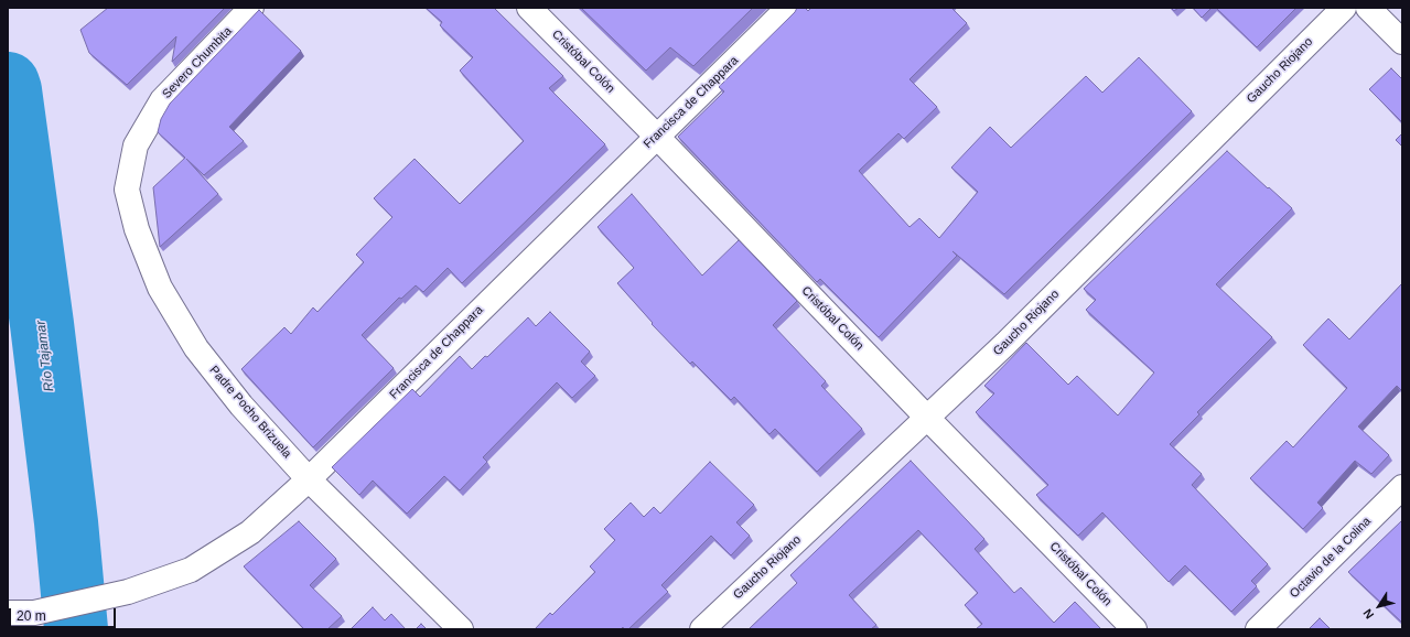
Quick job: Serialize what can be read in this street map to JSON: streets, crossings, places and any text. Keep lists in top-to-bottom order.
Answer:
{
  "streets": {
    "street": [
      "Cristóbal Colón",
      "Severo Chumbita",
      "Gaucho Riojano",
      "Francisca de Chappara",
      "Padre Pocho Brizuela",
      "Octavio de la Colina"
    ]
  },
  "crossings": [
    ["Cristóbal Colón", "Gaucho Riojano"],
    ["Cristóbal Colón", "Francisca de Chappara"],
    ["Severo Chumbita", "Padre Pocho Brizuela"],
    ["Francisca de Chappara", "Padre Pocho Brizuela"]
  ],
  "water": ["Río Tajamar"],
  "scale_bar": "20 m",
  "north": "bottom left"
}
